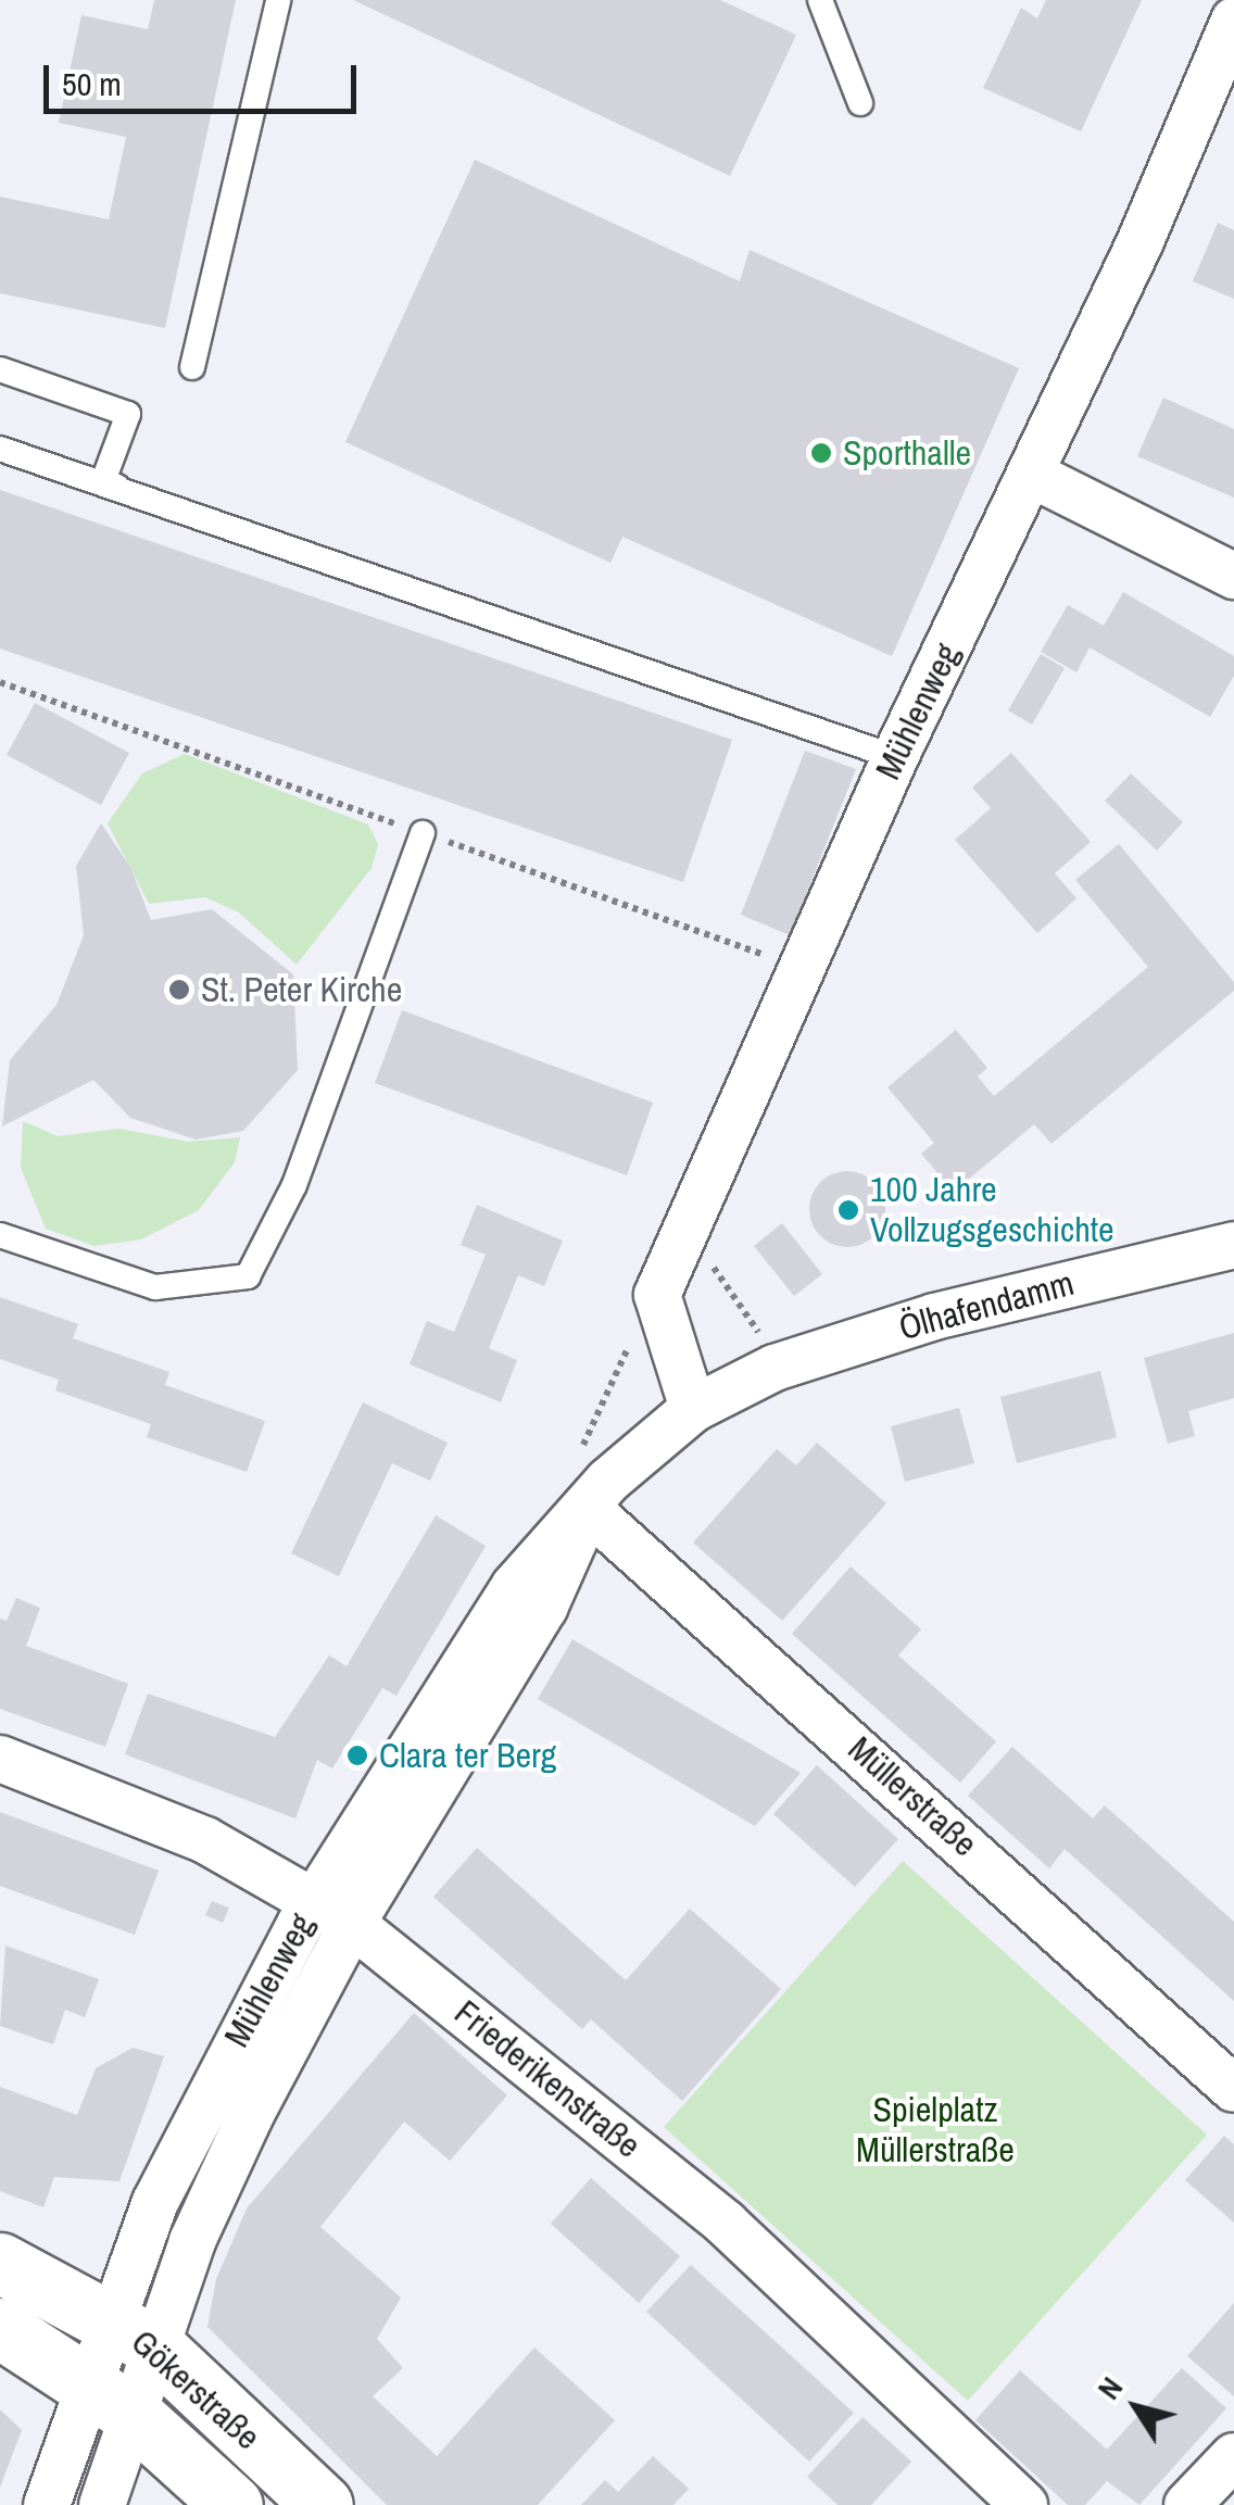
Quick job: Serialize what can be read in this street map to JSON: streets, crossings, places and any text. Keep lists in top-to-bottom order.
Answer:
{
  "streets": {
    "main road": ["Gökerstraße"],
    "street": [
      "Mühlenweg",
      "Ölhafendamm",
      "Müllerstraße",
      "Friederikenstraße"
    ]
  },
  "crossings": [
    ["Mühlenweg", "Ölhafendamm"],
    ["Mühlenweg", "Müllerstraße"],
    ["Mühlenweg", "Friederikenstraße"],
    ["Mühlenweg", "Gökerstraße"]
  ],
  "parks": ["Spielplatz Müllerstraße"],
  "places": [
    "Sporthalle",
    "St. Peter Kirche",
    "100 Jahre Vollzugsgeschichte",
    "Clara ter Berg"
  ],
  "scale_bar": "50 m",
  "north": "top left"
}
